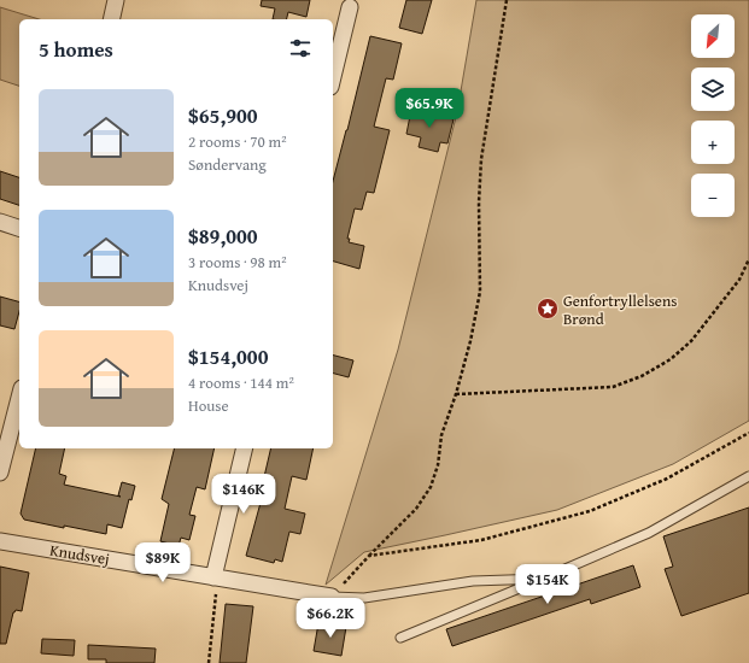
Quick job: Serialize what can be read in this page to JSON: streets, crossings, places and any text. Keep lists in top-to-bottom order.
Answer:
{
  "streets": {
    "street": ["Knudsvej"]
  },
  "places": {
    "place": ["Genfortryllelsens Brønd"]
  },
  "north": "bottom left",
  "page": {
    "map_buttons": ["+", "−"],
    "heading": "5 homes",
    "list": [
      {
        "name": "$65,900",
        "note": "2 rooms · 70 m² · Søndervang"
      },
      {
        "name": "$89,000",
        "note": "3 rooms · 98 m² · Knudsvej"
      },
      {
        "name": "$154,000",
        "note": "4 rooms · 144 m² · House"
      }
    ],
    "price": [
      "$65.9K",
      "$146K",
      "$89K",
      "$154K",
      "$66.2K"
    ]
  }
}
